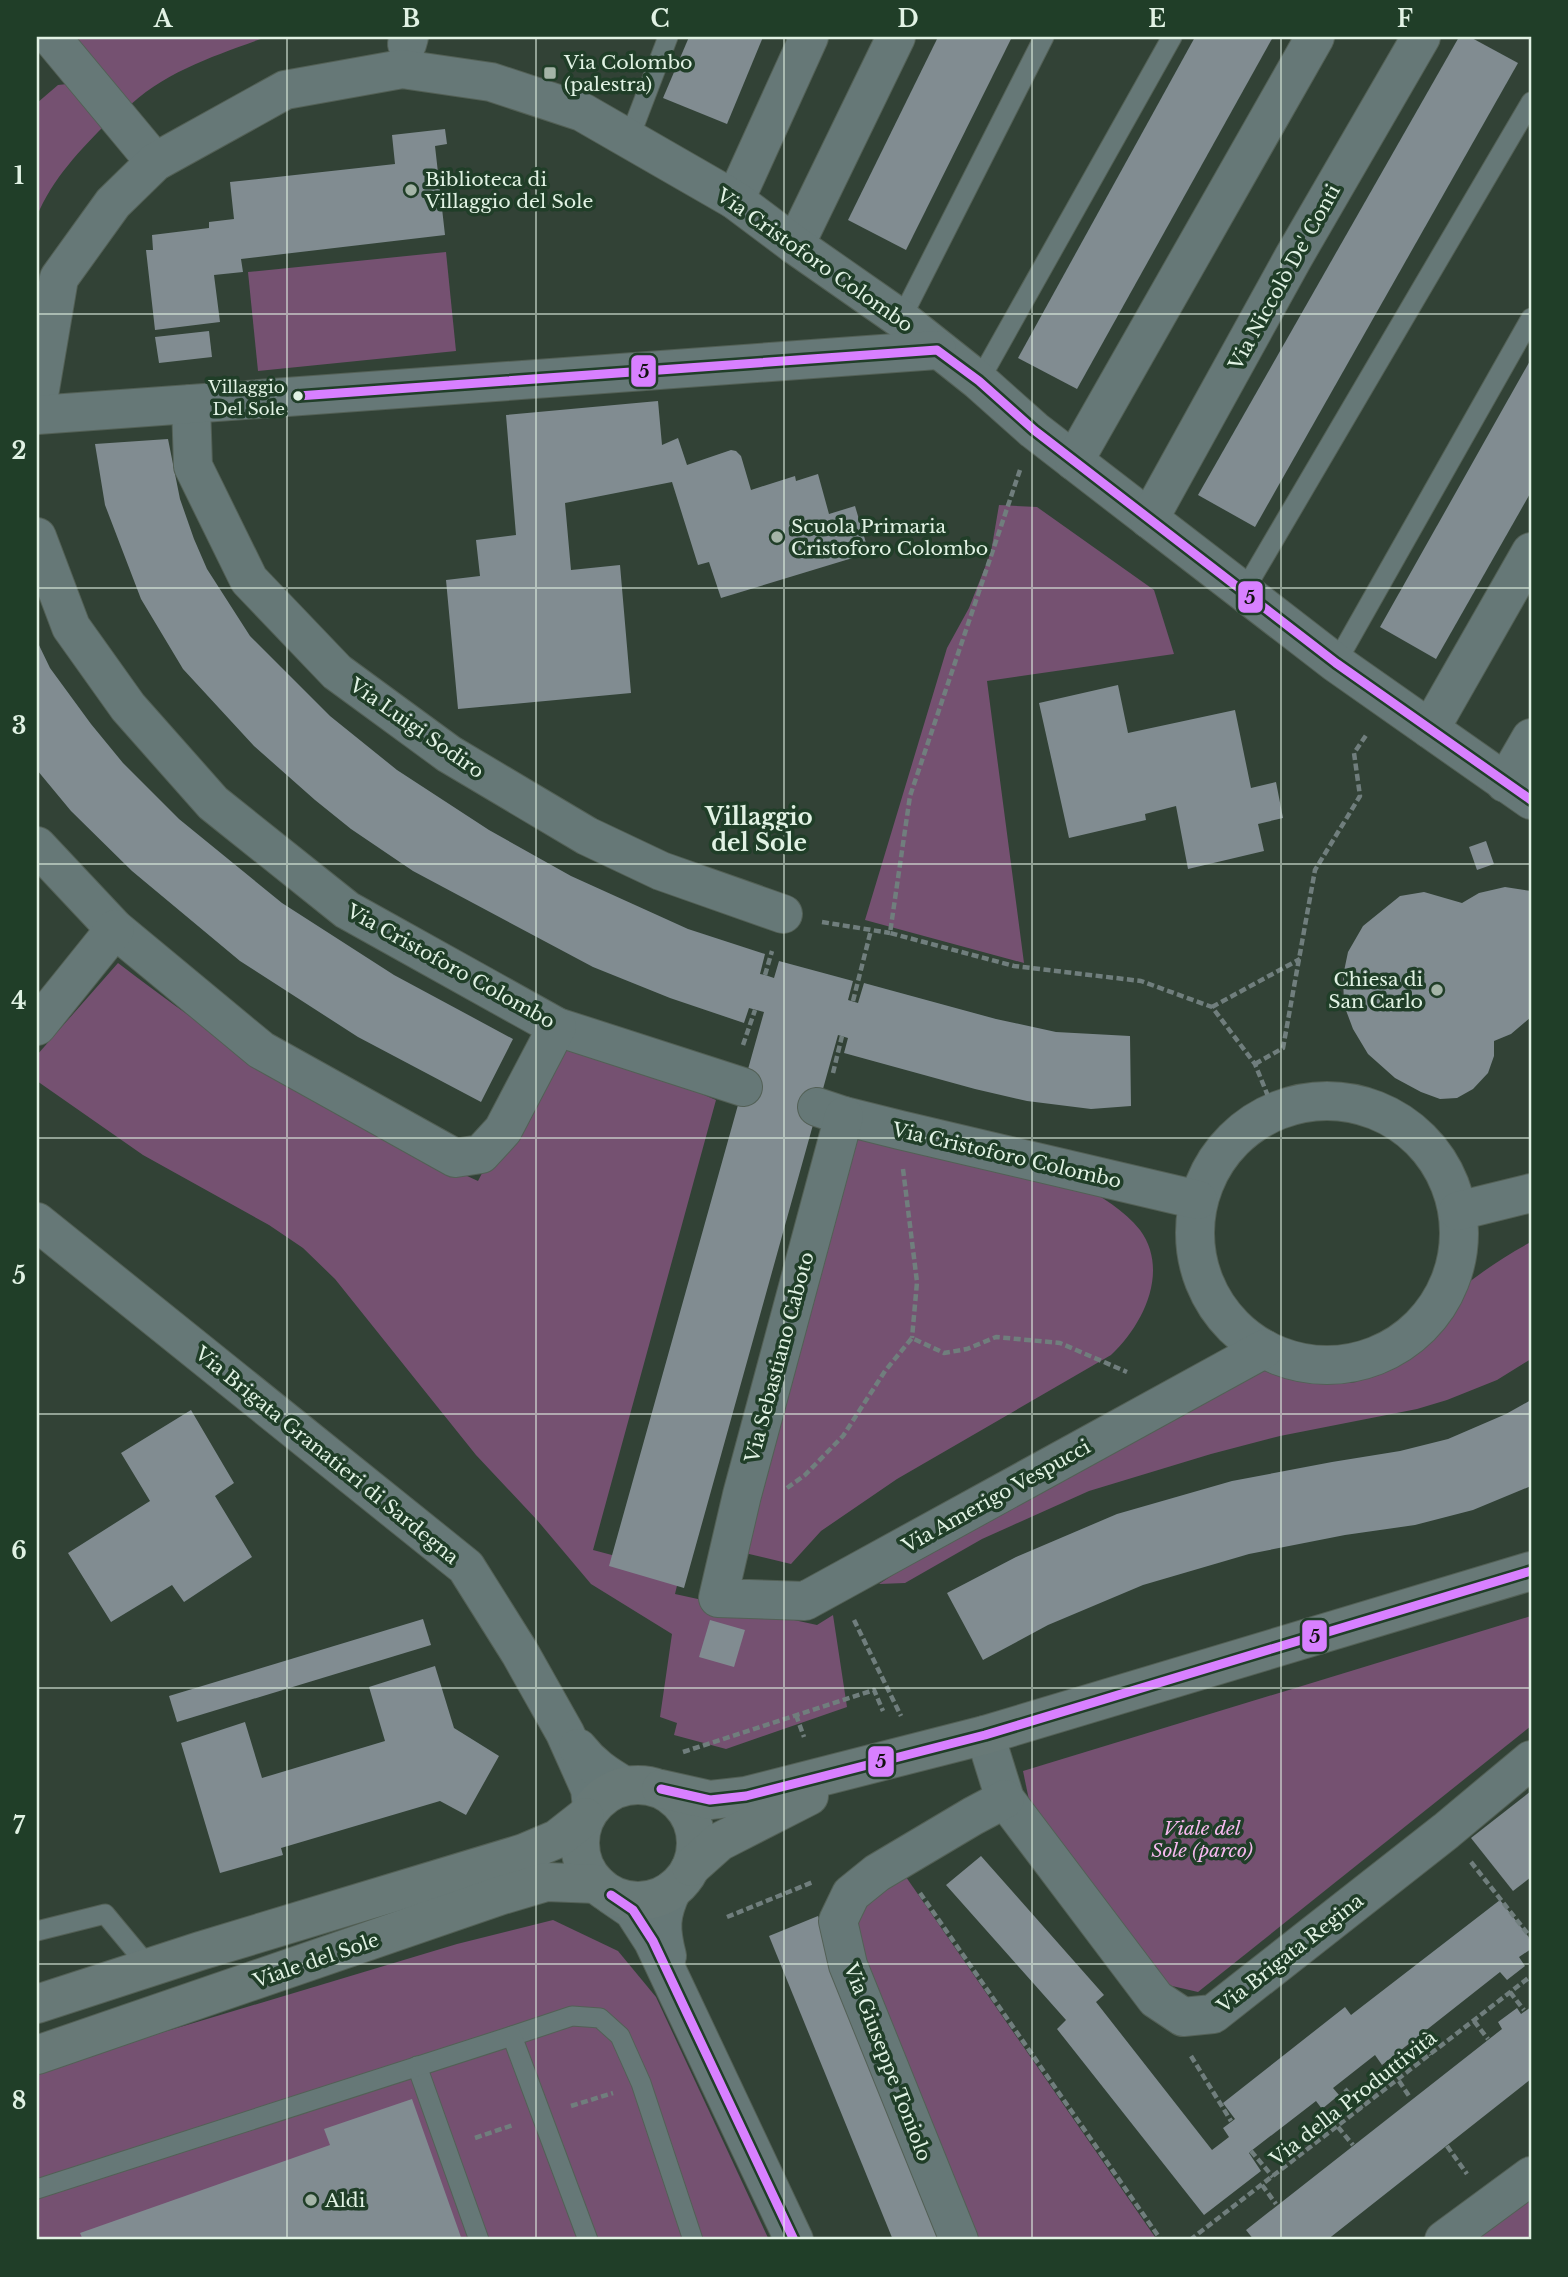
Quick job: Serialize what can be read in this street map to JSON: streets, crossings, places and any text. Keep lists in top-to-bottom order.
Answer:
{
  "streets": {
    "main road": ["Viale del Sole"],
    "street": [
      "Via Cristoforo Colombo",
      "Via Niccolò De' Conti",
      "Via Luigi Sodiro",
      "Via Sebastiano Caboto",
      "Via Brigata Granatieri di Sardegna",
      "Via Amerigo Vespucci",
      "Via Brigata Regina",
      "Via Giuseppe Toniolo"
    ],
    "path": ["Via della Produttività"]
  },
  "crossings": [
    ["Via Cristoforo Colombo", "Via Niccolò De' Conti"],
    ["Via Cristoforo Colombo", "Via Sebastiano Caboto"],
    ["Via Sebastiano Caboto", "Via Amerigo Vespucci"],
    ["Via Brigata Granatieri di Sardegna", "Viale del Sole"],
    ["Via Brigata Regina", "Via Giuseppe Toniolo"]
  ],
  "districts": ["Villaggio del Sole"],
  "parks": ["Viale del Sole (parco)"],
  "places": {
    "transit": ["Via Colombo (palestra)"],
    "other": [
      "Biblioteca di Villaggio del Sole",
      "Villaggio Del Sole",
      "Scuola Primaria Cristoforo Colombo",
      "Chiesa di San Carlo",
      "Aldi"
    ]
  },
  "lines": ["transit line 5"],
  "grid": {
    "columns": [
      "A",
      "B",
      "C",
      "D",
      "E",
      "F"
    ],
    "rows": [
      "1",
      "2",
      "3",
      "4",
      "5",
      "6",
      "7",
      "8"
    ]
  }
}
